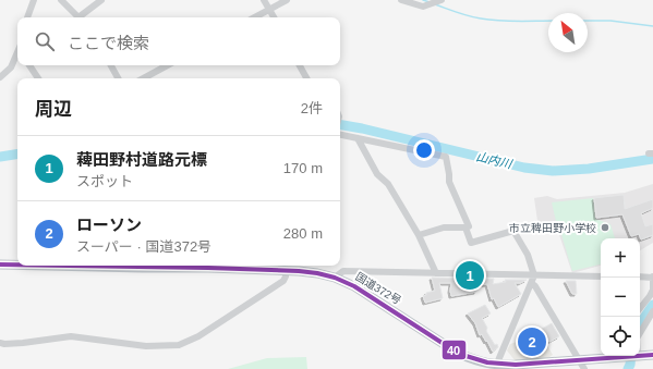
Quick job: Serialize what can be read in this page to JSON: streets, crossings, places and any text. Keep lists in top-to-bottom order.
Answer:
{
  "streets": {
    "highway": ["国道372号"]
  },
  "water": ["山内川"],
  "places": ["市立稗田野小学校"],
  "lines": ["transit line 40"],
  "north": "top left",
  "page": {
    "search": "ここで検索",
    "heading": ["周辺", "2件"],
    "list": [
      {
        "mark": "1",
        "name": "薭田野村道路元標",
        "note": "スポット",
        "value": "170 m"
      },
      {
        "mark": "2",
        "name": "ローソン",
        "note": "スーパー · 国道372号",
        "value": "280 m"
      }
    ],
    "map_buttons": ["+", "−"],
    "pins": ["1", "2"]
  }
}
